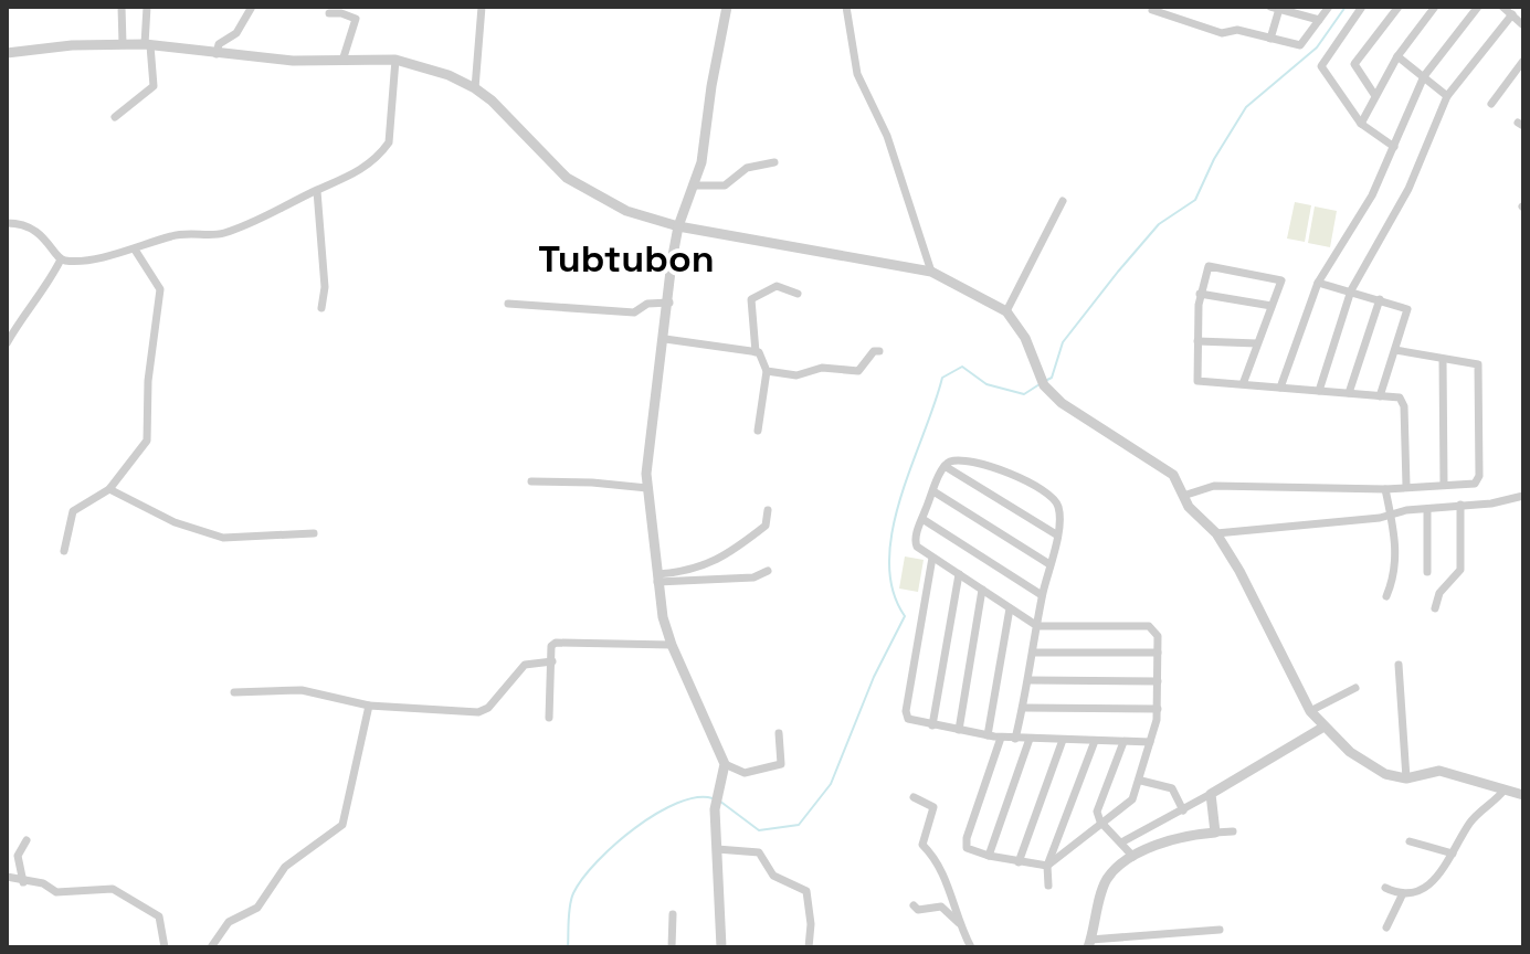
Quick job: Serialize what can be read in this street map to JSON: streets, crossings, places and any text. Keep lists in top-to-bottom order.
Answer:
{
  "districts": ["Tubtubon"]
}
